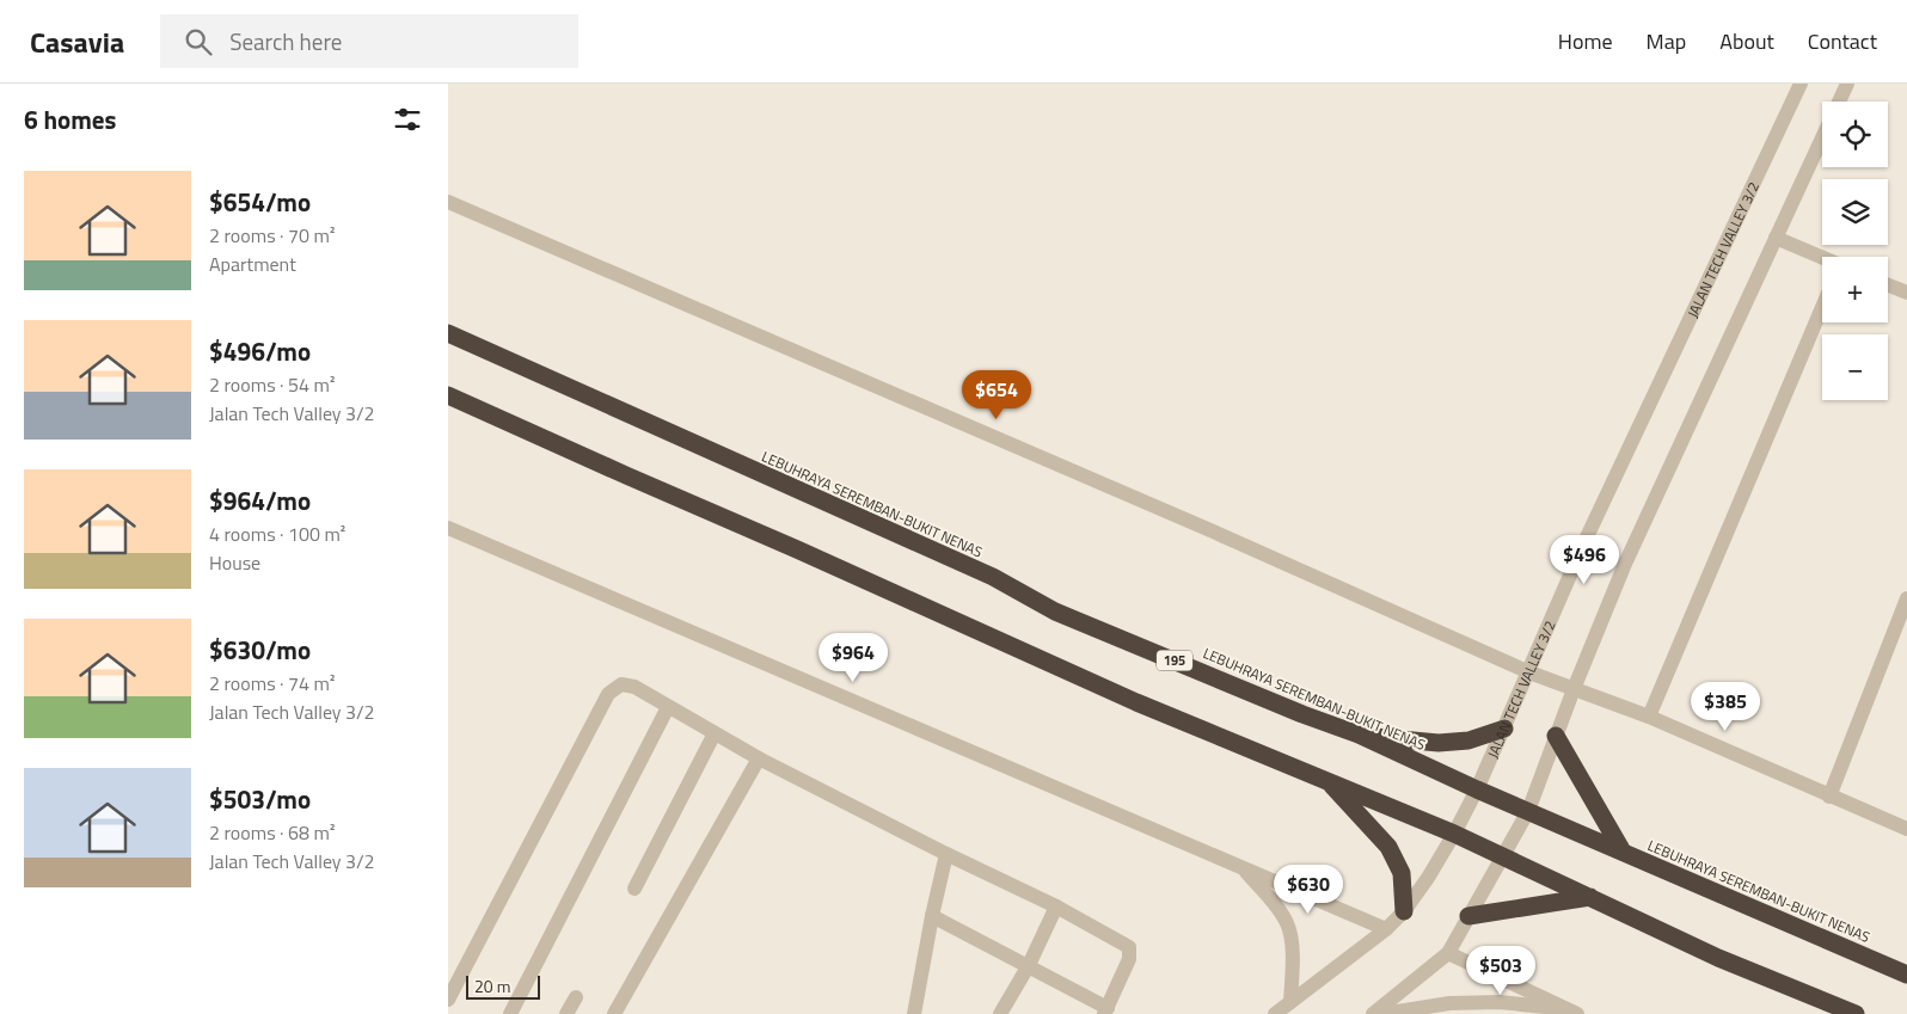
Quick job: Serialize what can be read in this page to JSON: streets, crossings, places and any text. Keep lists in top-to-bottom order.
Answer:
{
  "streets": {
    "highway": ["LEBUHRAYA SEREMBAN-BUKIT NENAS", "195"],
    "street": ["JALAN TECH VALLEY 3/2"]
  },
  "crossings": [
    ["JALAN TECH VALLEY 3/2", "LEBUHRAYA SEREMBAN-BUKIT NENAS"]
  ],
  "scale_bar": "20 m",
  "page": {
    "header": "Casavia",
    "search": "Search here",
    "nav": [
      "Home",
      "Map",
      "About",
      "Contact"
    ],
    "heading": "6 homes",
    "map_buttons": ["+", "−"],
    "list": [
      {
        "name": "$654/mo",
        "note": "2 rooms · 70 m² · Apartment"
      },
      {
        "name": "$496/mo",
        "note": "2 rooms · 54 m² · Jalan Tech Valley 3/2"
      },
      {
        "name": "$964/mo",
        "note": "4 rooms · 100 m² · House"
      },
      {
        "name": "$630/mo",
        "note": "2 rooms · 74 m² · Jalan Tech Valley 3/2"
      },
      {
        "name": "$503/mo",
        "note": "2 rooms · 68 m² · Jalan Tech Valley 3/2"
      }
    ],
    "price": [
      "$654",
      "$496",
      "$964",
      "$385",
      "$630",
      "$503"
    ],
    "scale": "20 m"
  }
}
